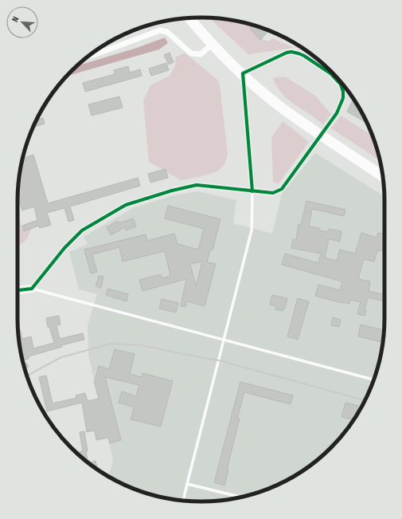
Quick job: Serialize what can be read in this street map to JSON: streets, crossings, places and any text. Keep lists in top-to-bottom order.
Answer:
{
  "north": "top left"
}
